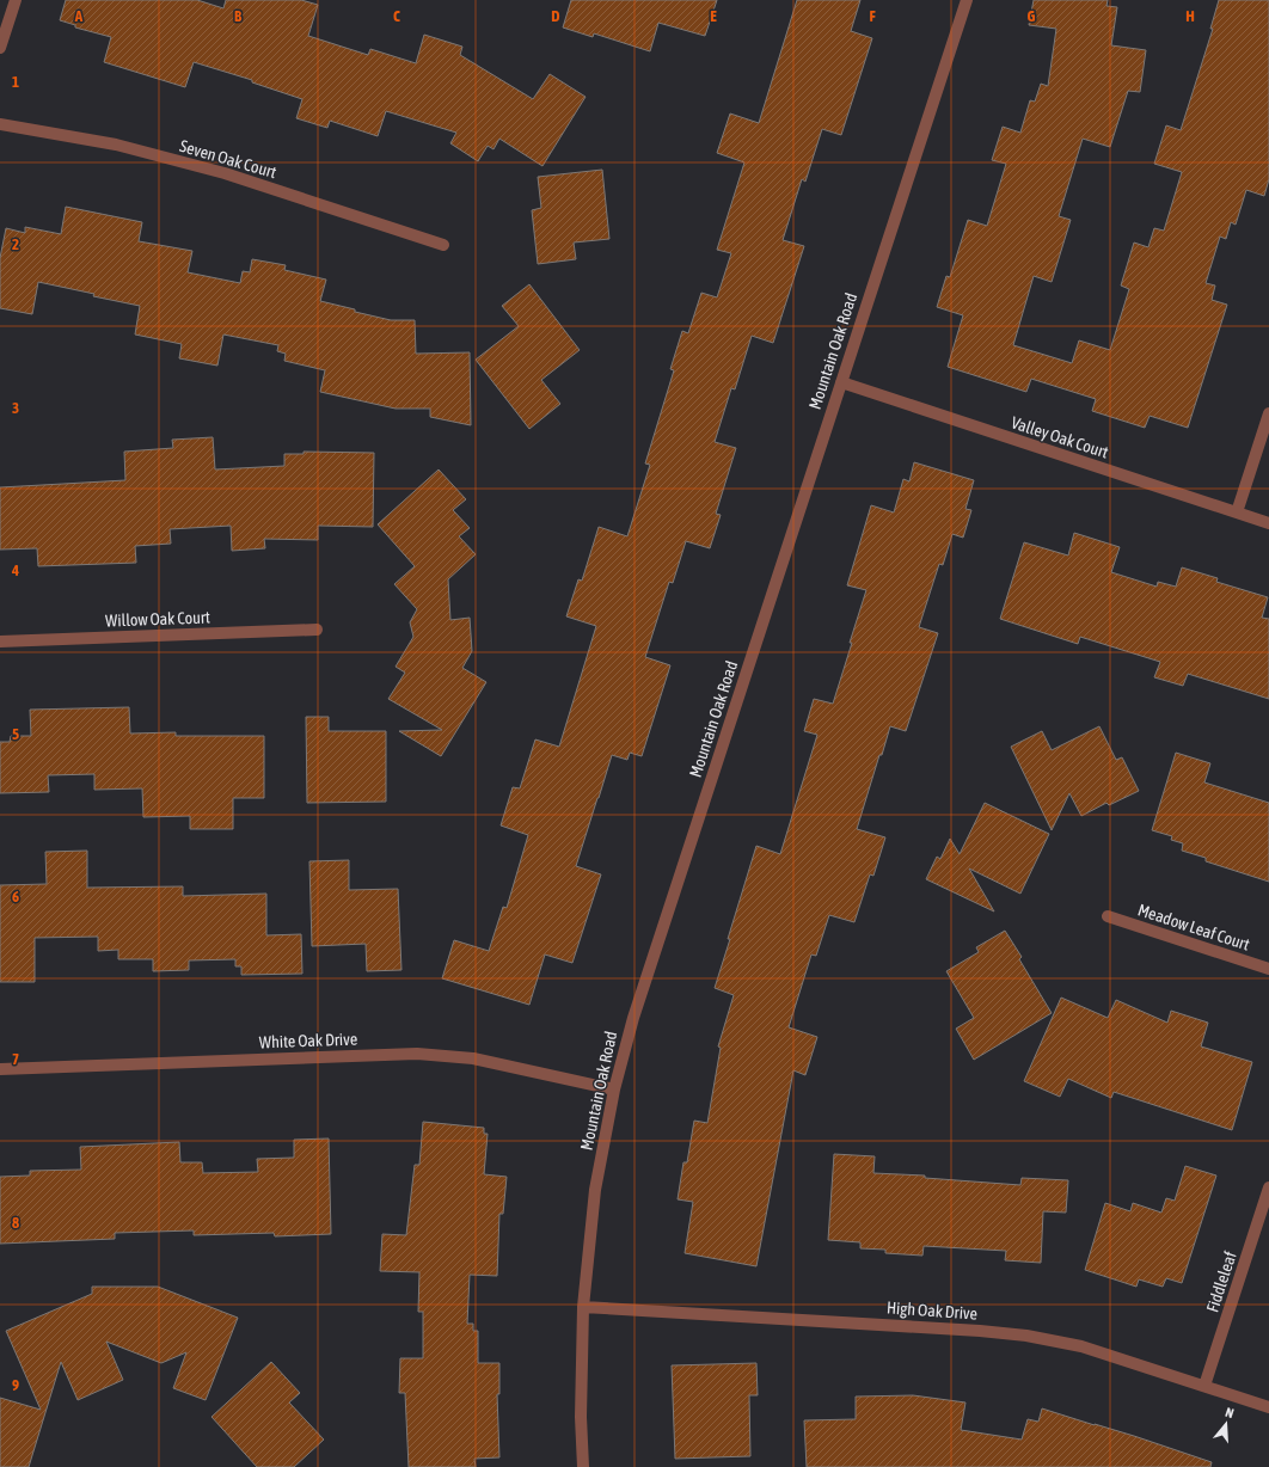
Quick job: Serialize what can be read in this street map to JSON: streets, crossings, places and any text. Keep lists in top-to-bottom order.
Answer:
{
  "streets": {
    "street": [
      "Seven Oak Court",
      "Mountain Oak Road",
      "Valley Oak Court",
      "Willow Oak Court",
      "Meadow Leaf Court",
      "White Oak Drive",
      "Fiddleleaf",
      "High Oak Drive"
    ]
  },
  "crossings": [
    ["Mountain Oak Road", "Valley Oak Court"],
    ["Mountain Oak Road", "White Oak Drive"],
    ["Mountain Oak Road", "High Oak Drive"],
    ["Fiddleleaf", "High Oak Drive"]
  ],
  "north": "top",
  "grid": {
    "columns": [
      "A",
      "B",
      "C",
      "D",
      "E",
      "F",
      "G",
      "H"
    ],
    "rows": [
      "1",
      "2",
      "3",
      "4",
      "5",
      "6",
      "7",
      "8",
      "9"
    ]
  }
}
